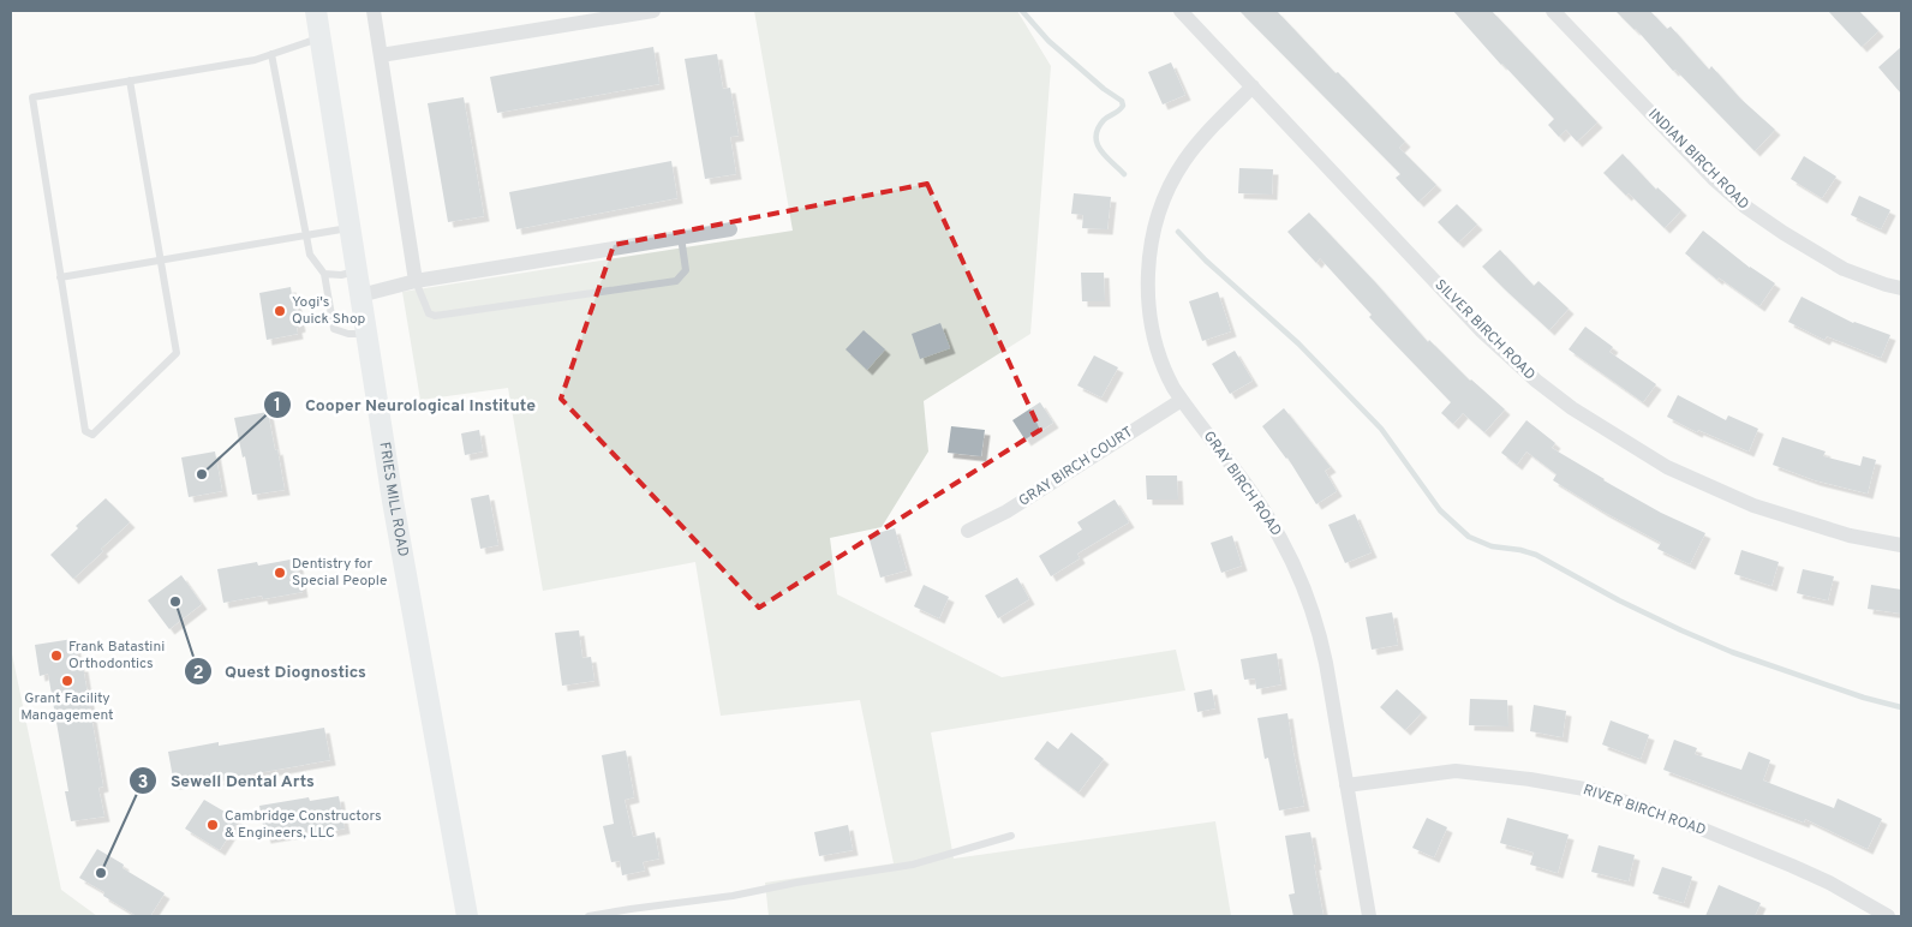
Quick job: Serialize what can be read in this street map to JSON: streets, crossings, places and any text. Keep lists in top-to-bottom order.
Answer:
{
  "streets": {
    "main road": ["FRIES MILL ROAD"],
    "street": [
      "INDIAN BIRCH ROAD",
      "SILVER BIRCH ROAD",
      "GRAY BIRCH COURT",
      "GRAY BIRCH ROAD",
      "RIVER BIRCH ROAD"
    ]
  },
  "crossings": [
    ["SILVER BIRCH ROAD", "GRAY BIRCH ROAD"],
    ["GRAY BIRCH COURT", "GRAY BIRCH ROAD"],
    ["GRAY BIRCH ROAD", "RIVER BIRCH ROAD"]
  ],
  "places": [
    "Yogi's Quick Shop",
    "Cooper Neurological Institute",
    "Dentistry for Special People",
    "Quest Diognostics",
    "Frank Batastini Orthodontics",
    "Grant Facility Mangagement",
    "Cambridge Constructors & Engineers, LLC",
    "Sewell Dental Arts"
  ]
}
